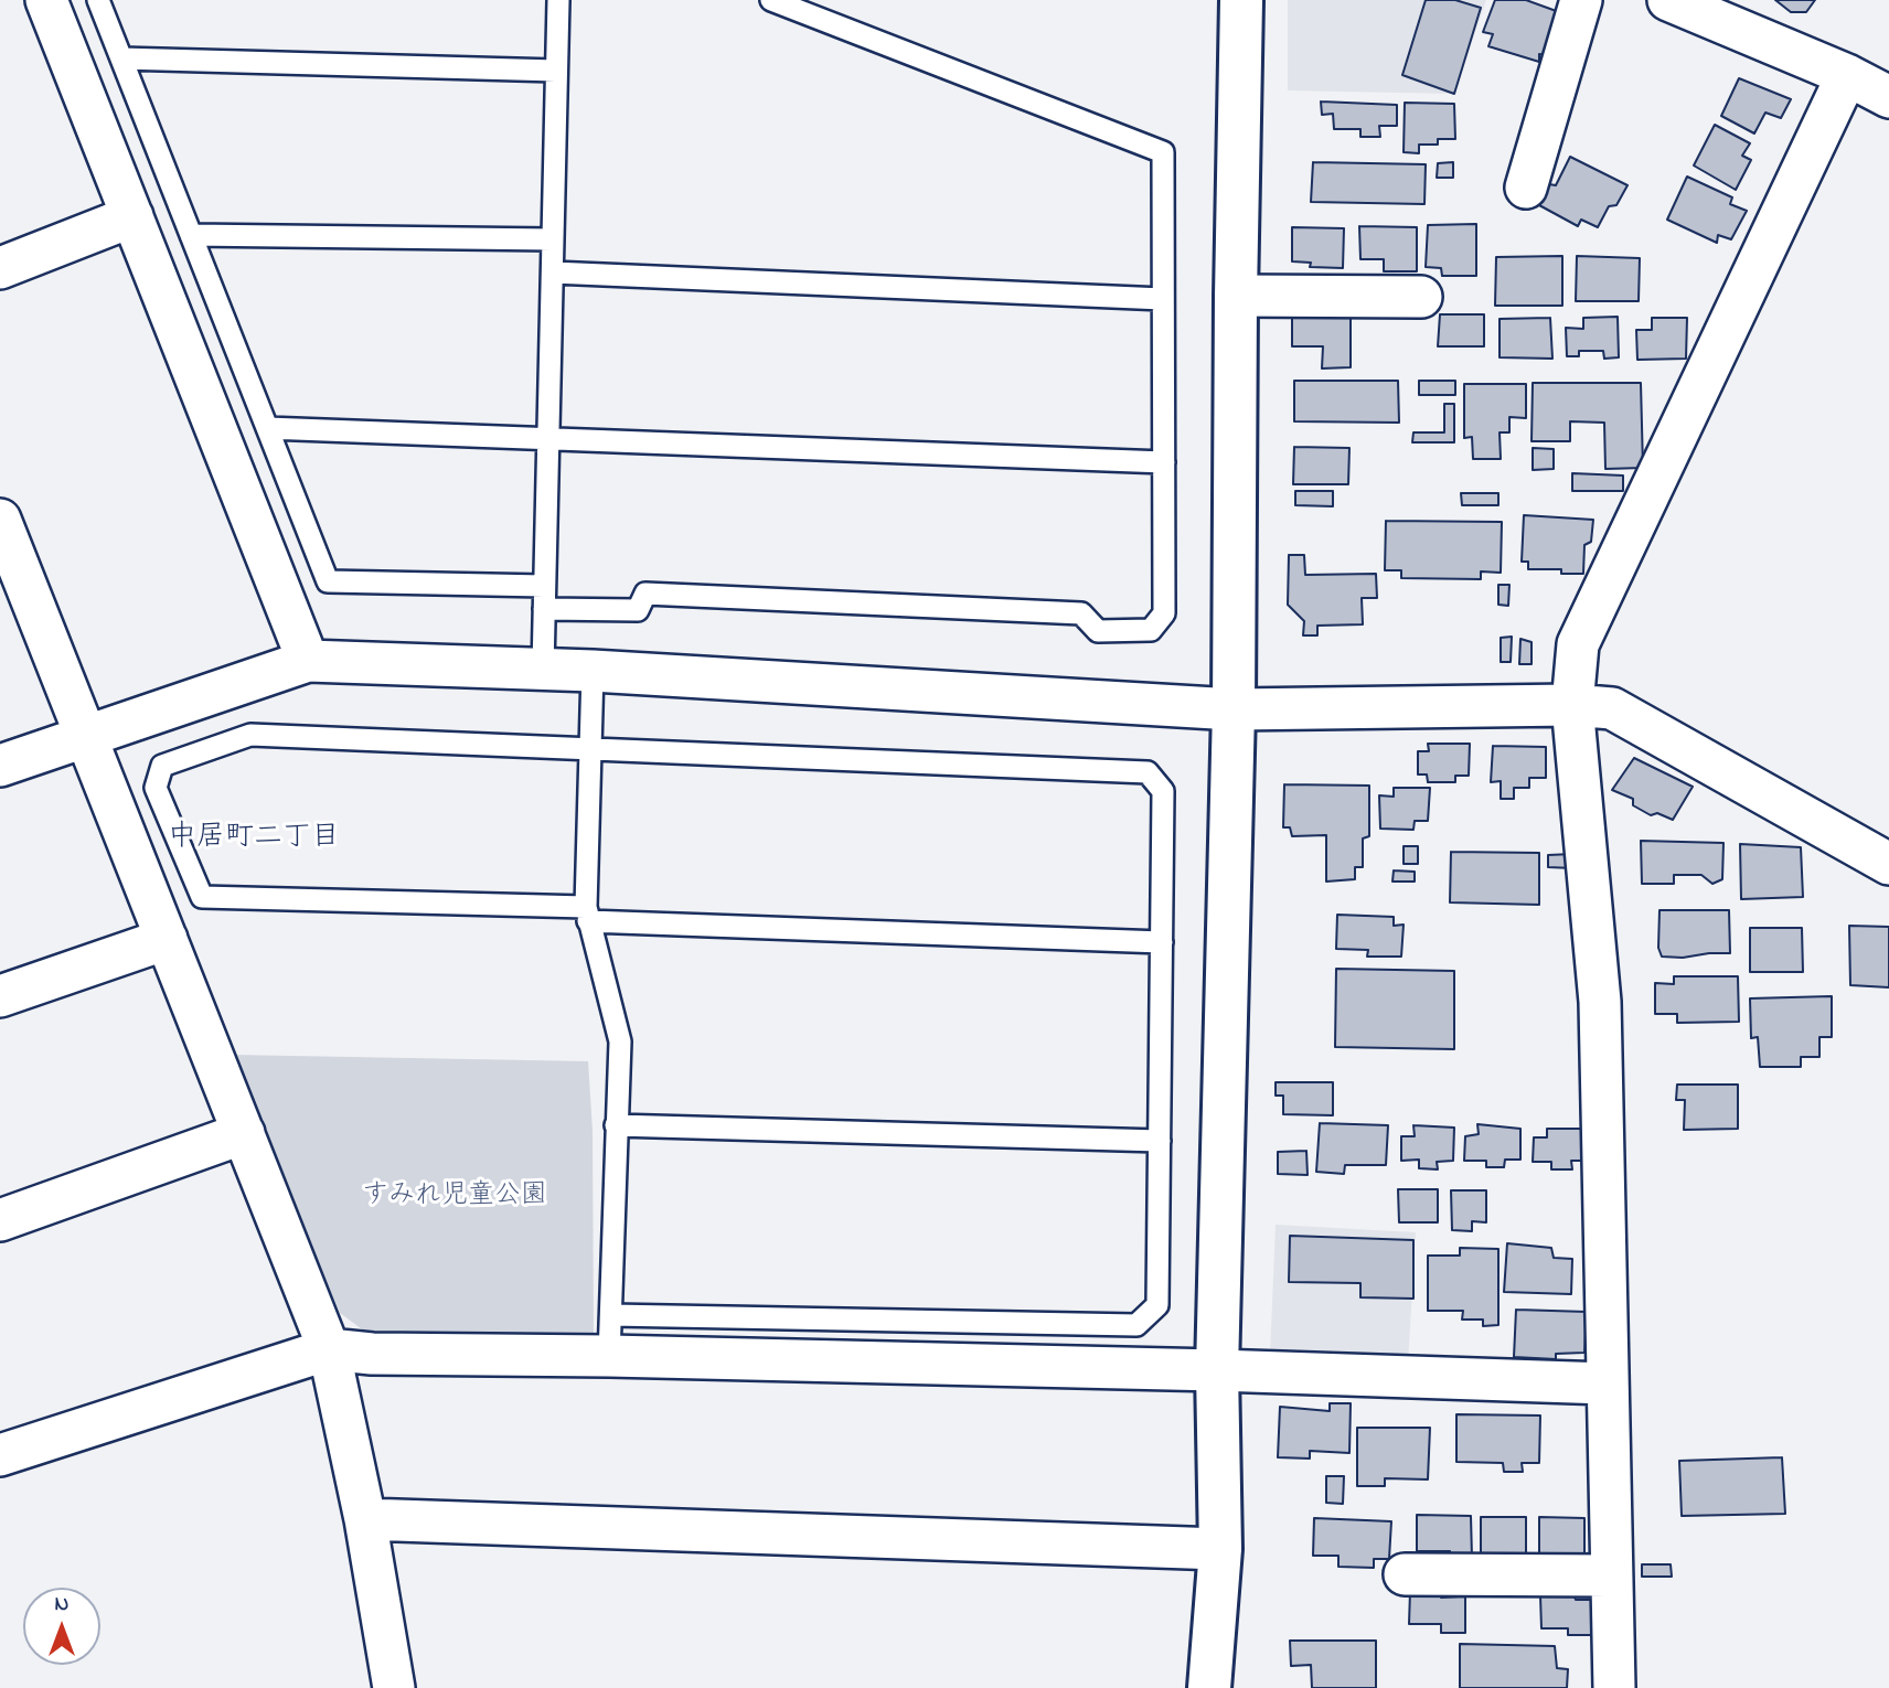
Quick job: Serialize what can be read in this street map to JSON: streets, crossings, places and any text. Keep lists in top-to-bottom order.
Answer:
{
  "districts": ["中居町二丁目"],
  "parks": ["すみれ児童公園"],
  "north": "top"
}
